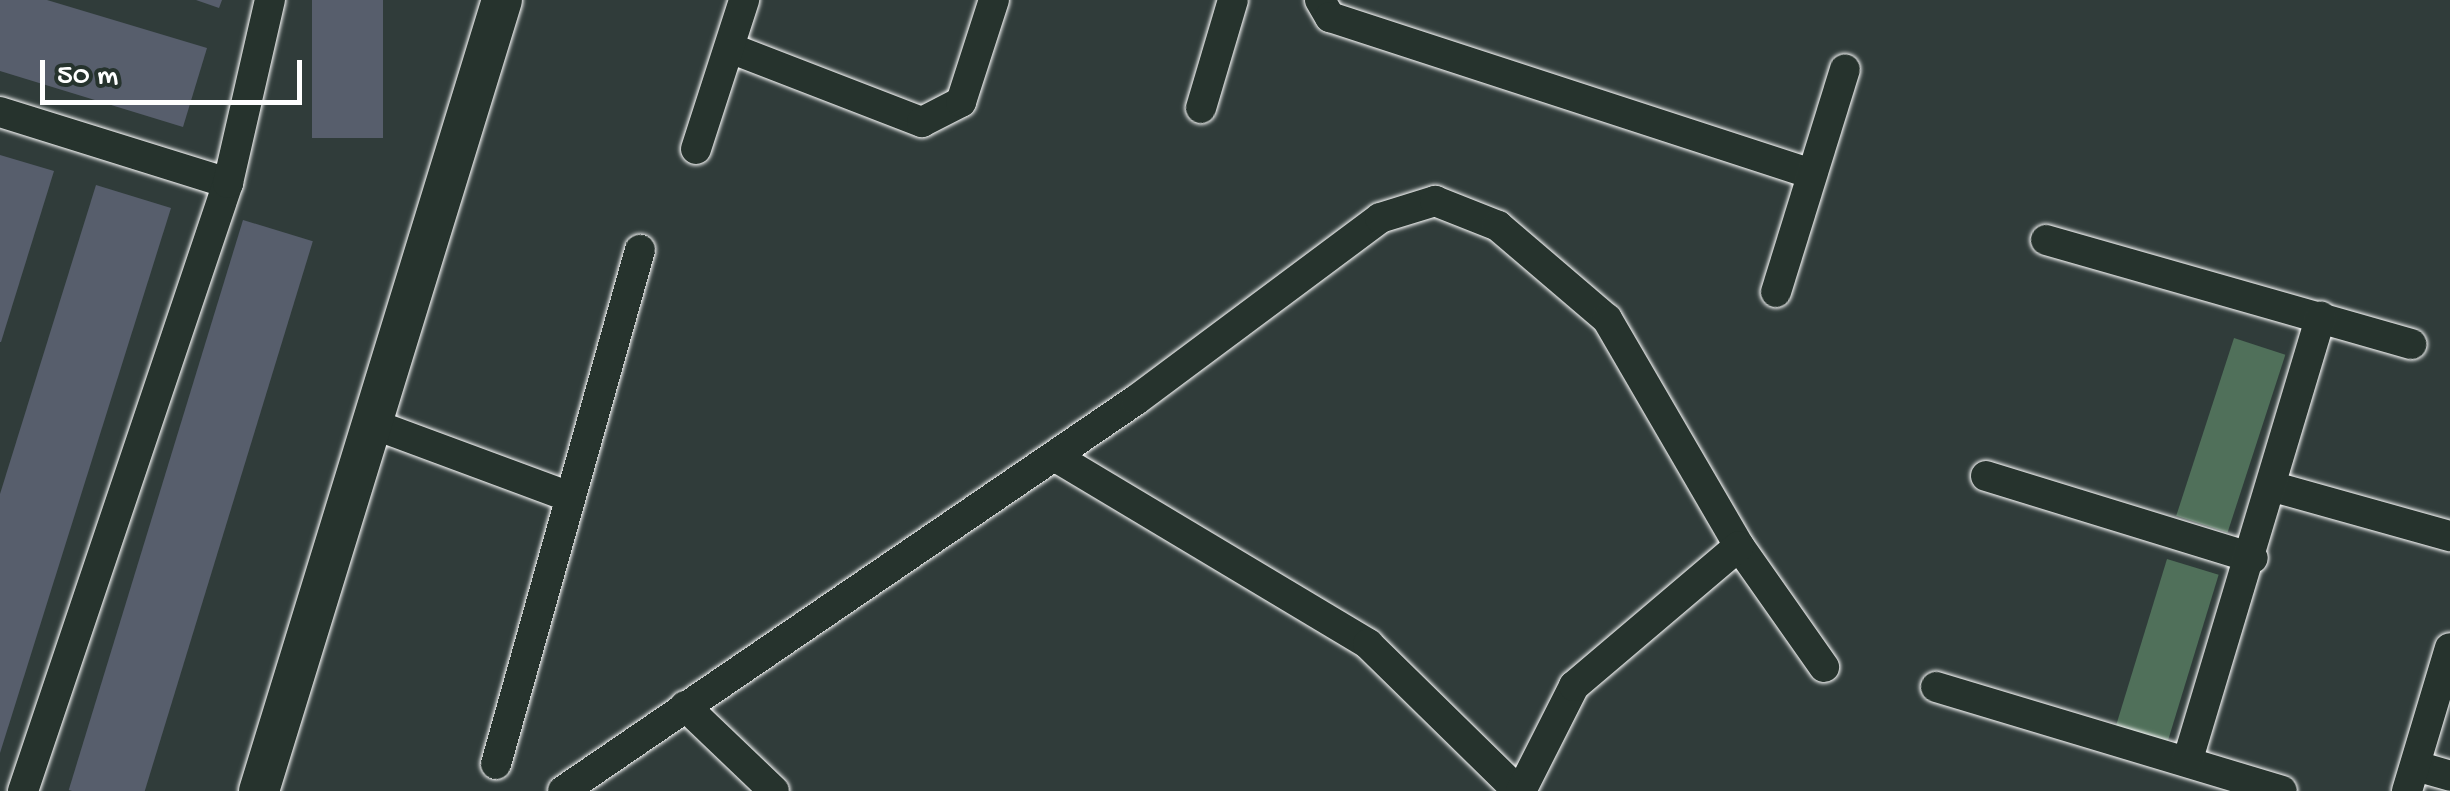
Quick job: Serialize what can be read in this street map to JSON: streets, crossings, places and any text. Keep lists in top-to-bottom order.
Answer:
{
  "scale_bar": "50 m"
}
